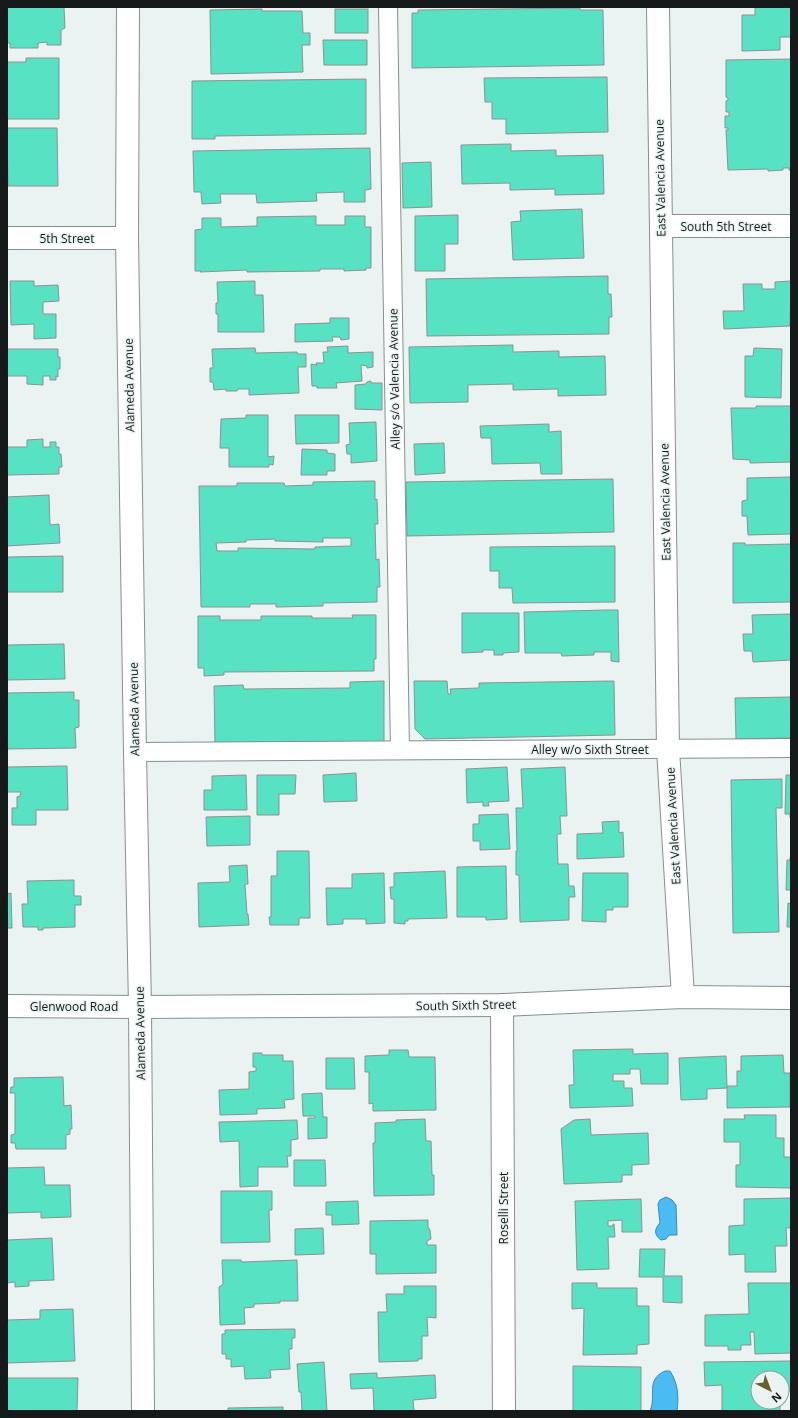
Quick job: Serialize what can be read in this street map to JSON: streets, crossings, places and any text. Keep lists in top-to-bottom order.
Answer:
{
  "streets": {
    "street": [
      "East Valencia Avenue",
      "South 5th Street",
      "5th Street",
      "Alameda Avenue",
      "South Sixth Street",
      "Glenwood Road",
      "Roselli Street"
    ],
    "lane": ["Alley s/o Valencia Avenue", "Alley w/o Sixth Street"]
  },
  "crossings": [
    ["East Valencia Avenue", "South 5th Street"],
    ["East Valencia Avenue", "Alley w/o Sixth Street"],
    ["East Valencia Avenue", "South Sixth Street"],
    ["5th Street", "Alameda Avenue"],
    ["Alley s/o Valencia Avenue", "Alley w/o Sixth Street"],
    ["Alameda Avenue", "Alley w/o Sixth Street"],
    ["Alameda Avenue", "South Sixth Street"],
    ["Alameda Avenue", "Glenwood Road"],
    ["South Sixth Street", "Glenwood Road"],
    ["South Sixth Street", "Roselli Street"]
  ],
  "north": "bottom right"
}
